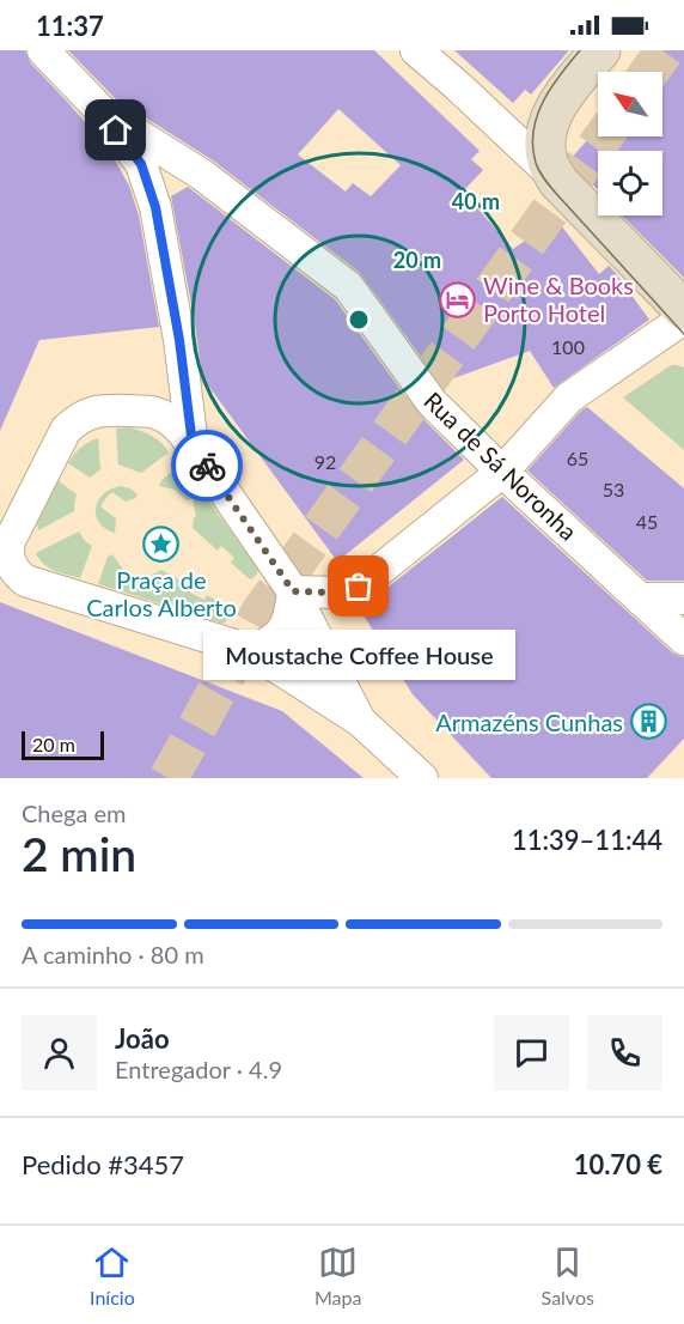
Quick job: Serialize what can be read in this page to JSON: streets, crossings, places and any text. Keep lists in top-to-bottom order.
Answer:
{
  "streets": {
    "street": ["Rua de Sá Noronha"]
  },
  "places": {
    "hotel": ["Wine & Books Porto Hotel"],
    "place": ["Praça de Carlos Alberto"],
    "other": ["Moustache Coffee House"],
    "building": ["Armazéns Cunhas"]
  },
  "house_numbers": [
    "100",
    "65",
    "92",
    "53",
    "45"
  ],
  "scale_bar": "20 m",
  "north": "top left",
  "page": {
    "status": "11:37",
    "bubble": "Moustache Coffee House",
    "scale": "20 m",
    "heading": ["2 min", "Chega em", "11:39–11:44"],
    "panel": [
      "João",
      "Entregador · 4.9",
      "Pedido #3457",
      "10.70 €"
    ],
    "bar": "A caminho · 80 m",
    "tabs": ["Início", "Mapa", "Salvos"]
  },
  "rings": ["40 m", "20 m"]
}
